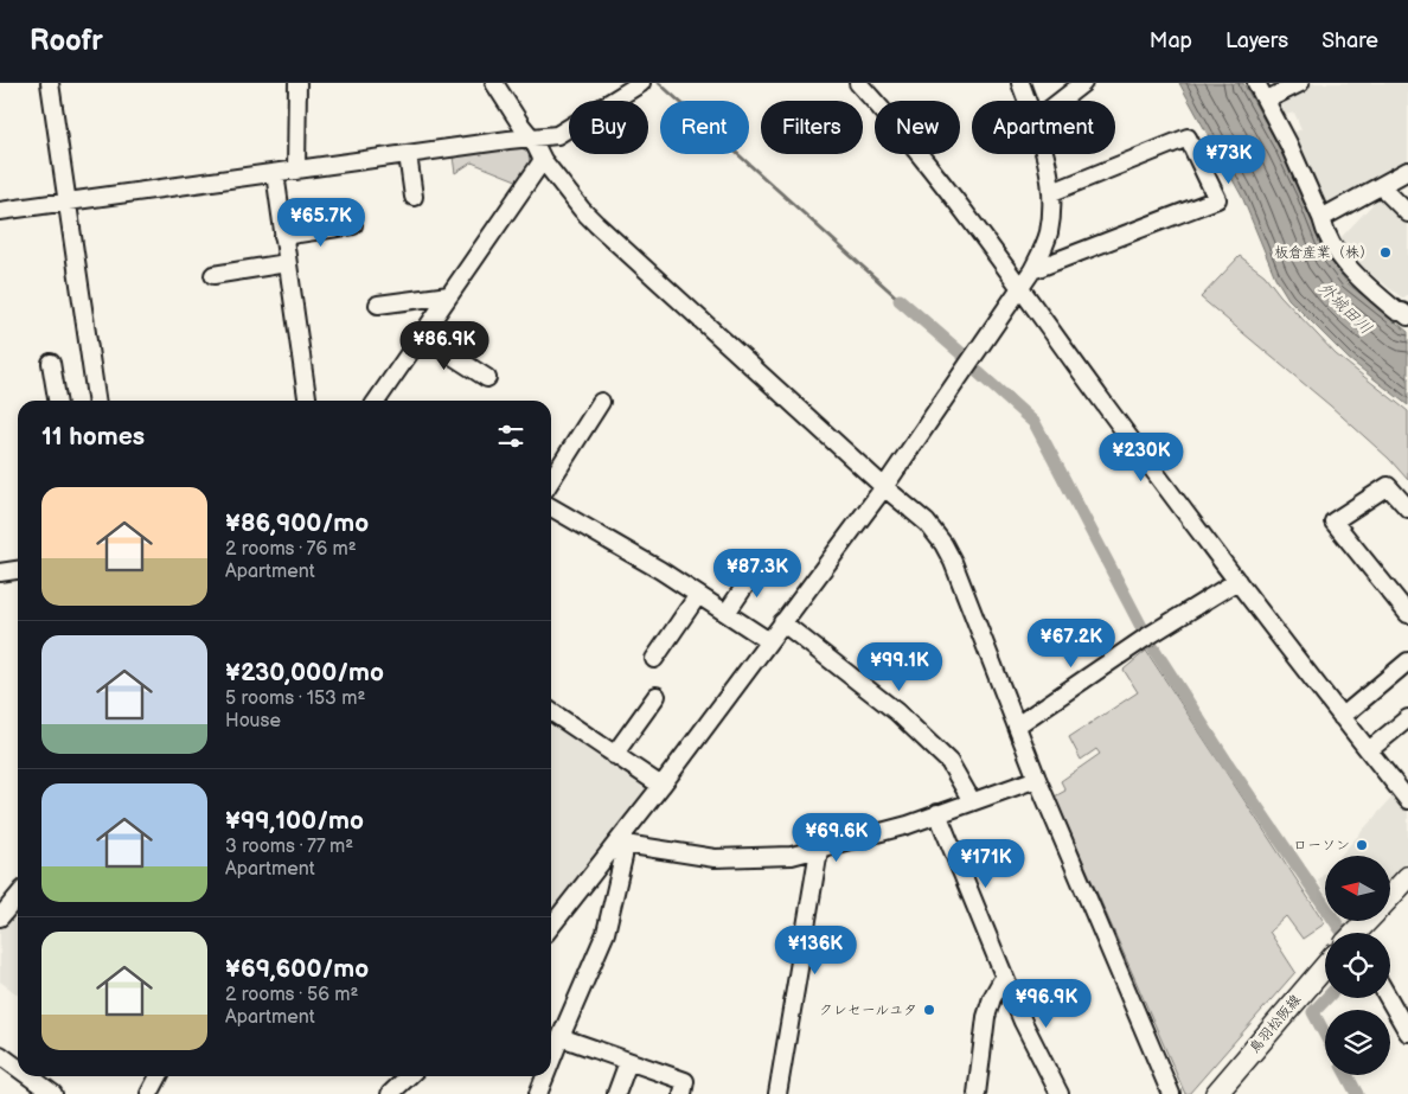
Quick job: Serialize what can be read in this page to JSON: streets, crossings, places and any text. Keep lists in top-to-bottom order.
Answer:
{
  "streets": {
    "main road": ["鳥羽松阪線"]
  },
  "water": ["外城田川"],
  "places": ["板倉産業（株）", "ローソン", "クレセールユタ"],
  "north": "left",
  "page": {
    "header": "Roofr",
    "nav": ["Map", "Layers", "Share"],
    "chip": [
      "Buy",
      "Rent",
      "Filters",
      "New",
      "Apartment"
    ],
    "price": [
      "¥73K",
      "¥65.7K",
      "¥86.9K",
      "¥230K",
      "¥87.3K",
      "¥67.2K",
      "¥99.1K",
      "¥69.6K",
      "¥171K",
      "¥136K",
      "¥96.9K"
    ],
    "heading": "11 homes",
    "list": [
      {
        "name": "¥86,900/mo",
        "note": "2 rooms · 76 m² · Apartment"
      },
      {
        "name": "¥230,000/mo",
        "note": "5 rooms · 153 m² · House"
      },
      {
        "name": "¥99,100/mo",
        "note": "3 rooms · 77 m² · Apartment"
      },
      {
        "name": "¥69,600/mo",
        "note": "2 rooms · 56 m² · Apartment"
      }
    ]
  }
}
